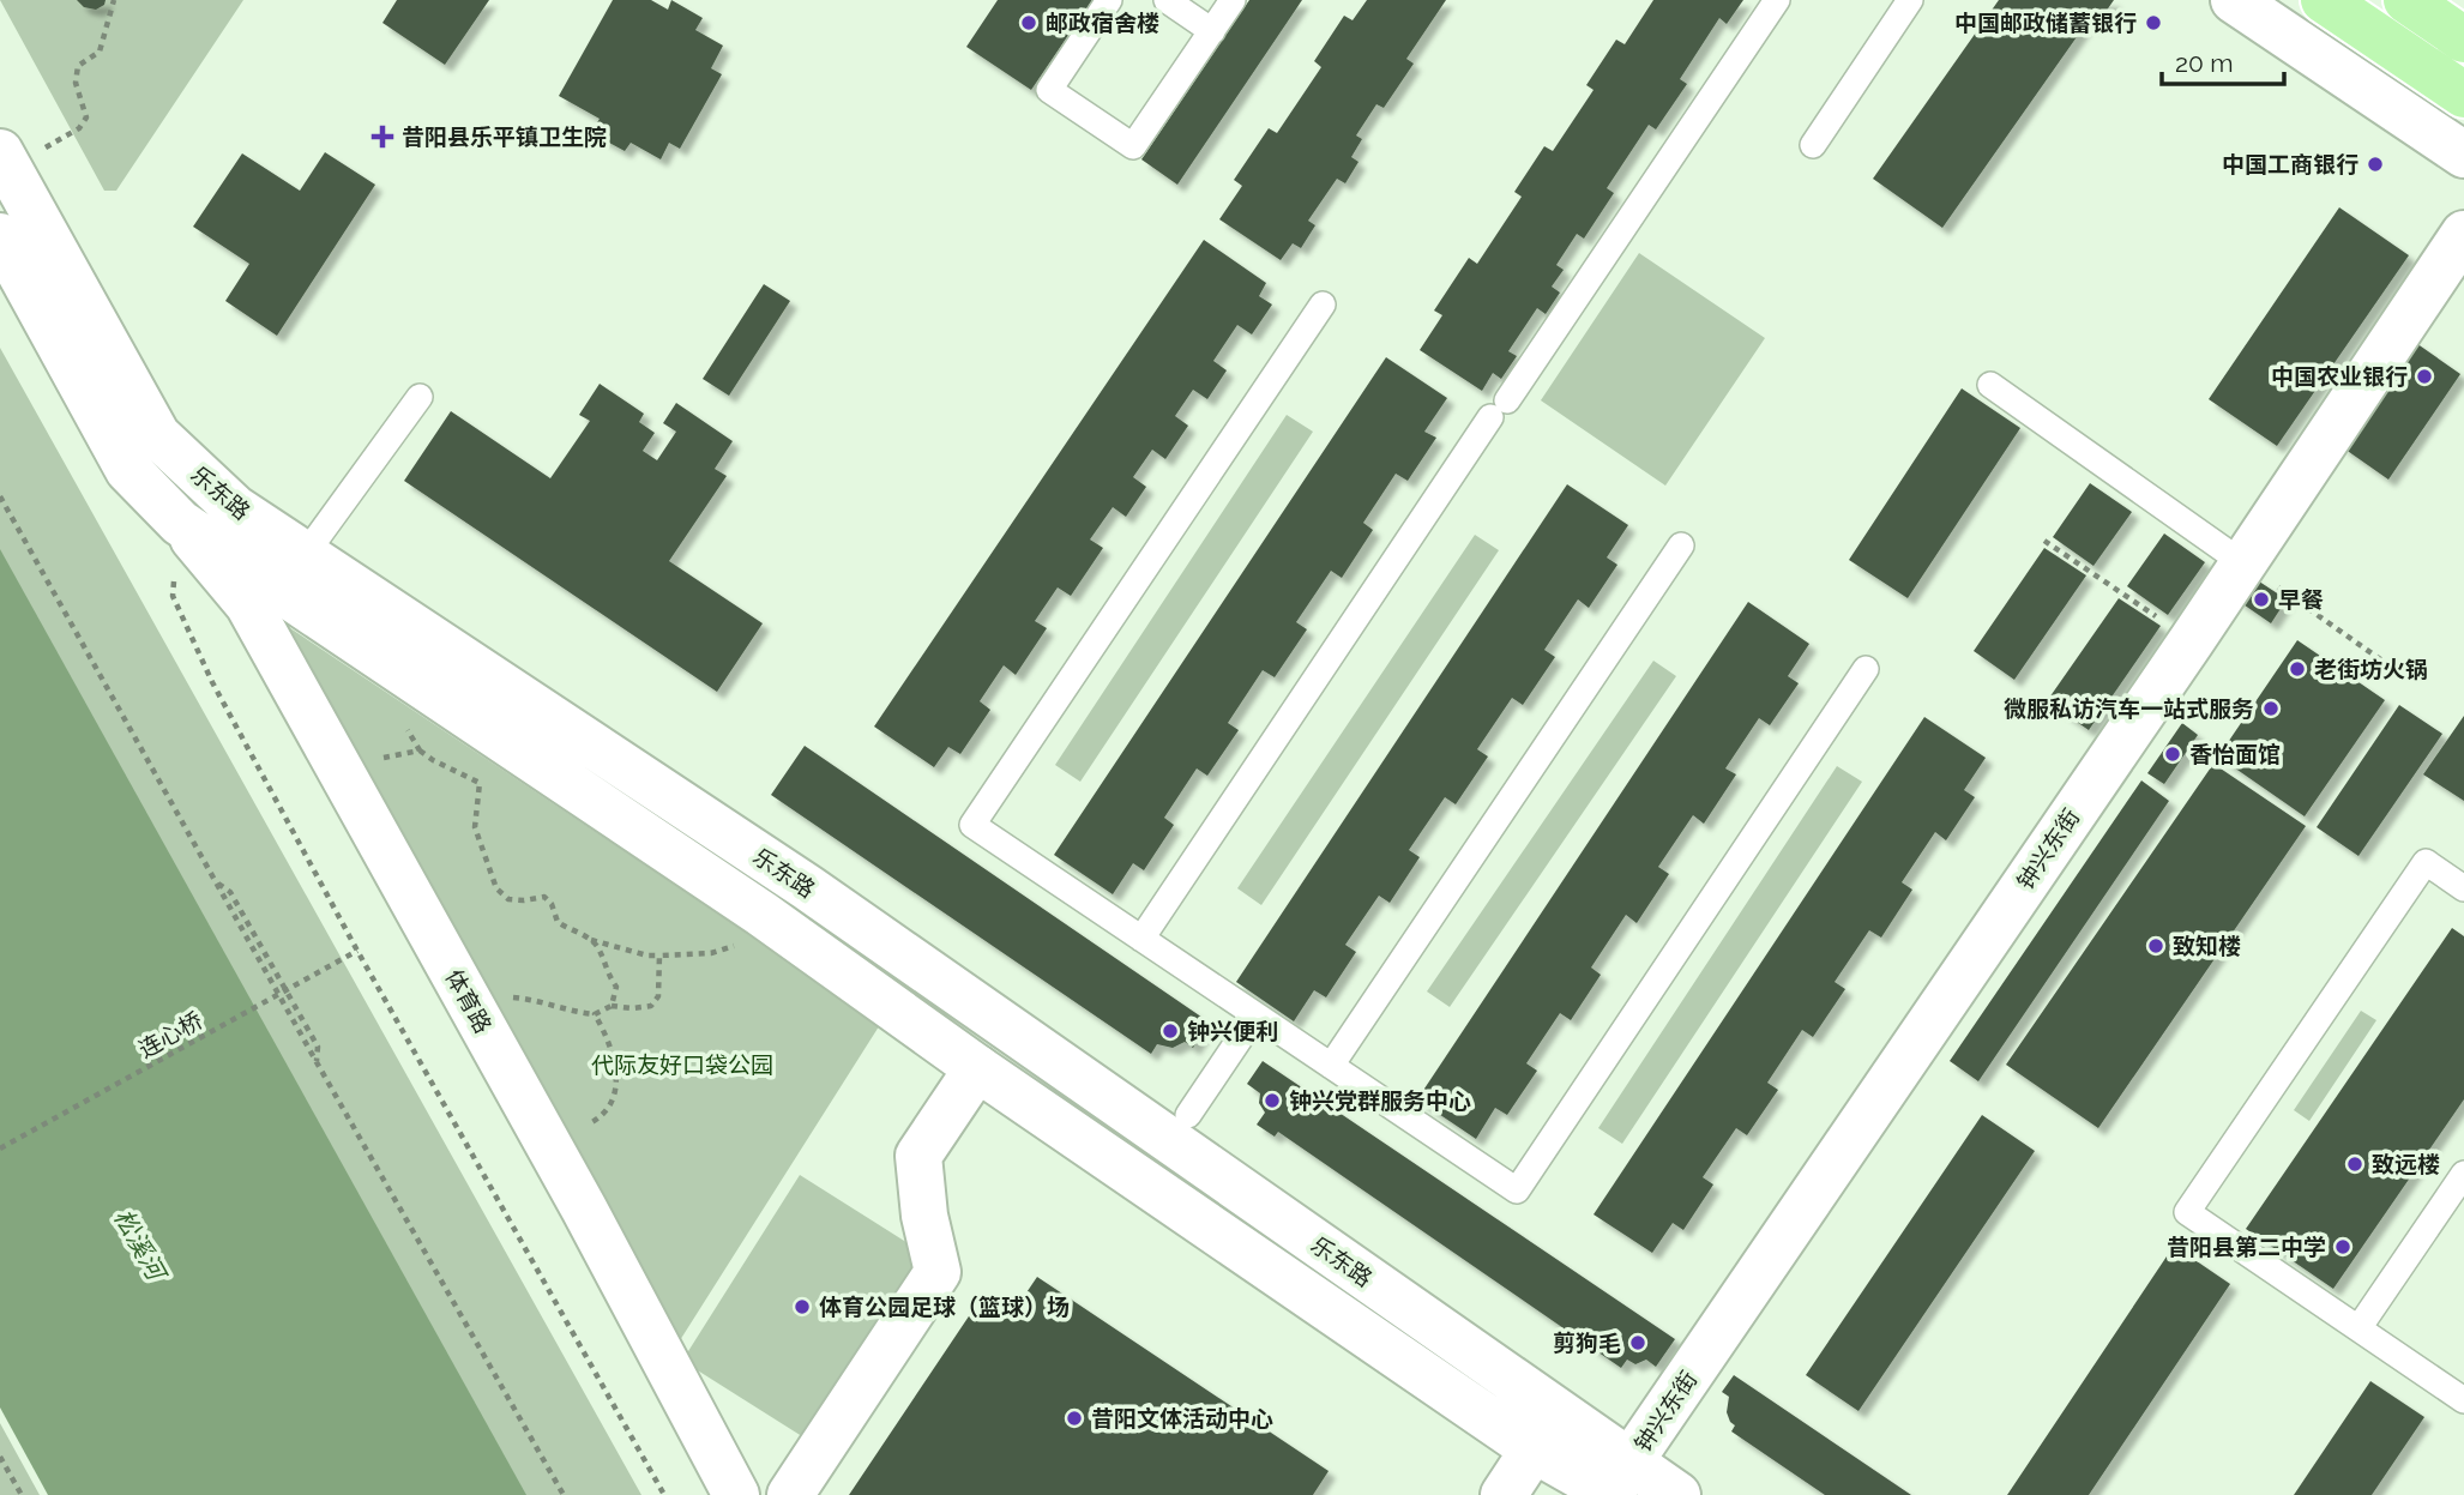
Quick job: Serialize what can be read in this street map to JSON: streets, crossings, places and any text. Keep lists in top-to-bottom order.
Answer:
{
  "streets": {
    "main road": ["乐东路", "钟兴东街", "体育路"],
    "path": ["连心桥"]
  },
  "crossings": [
    ["乐东路", "钟兴东街"],
    ["乐东路", "体育路"]
  ],
  "water": ["松溪河"],
  "parks": ["代际友好口袋公园"],
  "places": {
    "other": [
      "邮政宿舍楼",
      "中国邮政储蓄银行",
      "中国工商银行",
      "中国农业银行",
      "早餐",
      "老街坊火锅",
      "微服私访汽车一站式服务",
      "香怡面馆",
      "致知楼",
      "钟兴便利",
      "钟兴党群服务中心",
      "致远楼",
      "昔阳县第二中学",
      "体育公园足球（篮球）场",
      "剪狗毛",
      "昔阳文体活动中心"
    ],
    "health": ["昔阳县乐平镇卫生院"]
  },
  "scale_bar": "20 m"
}
